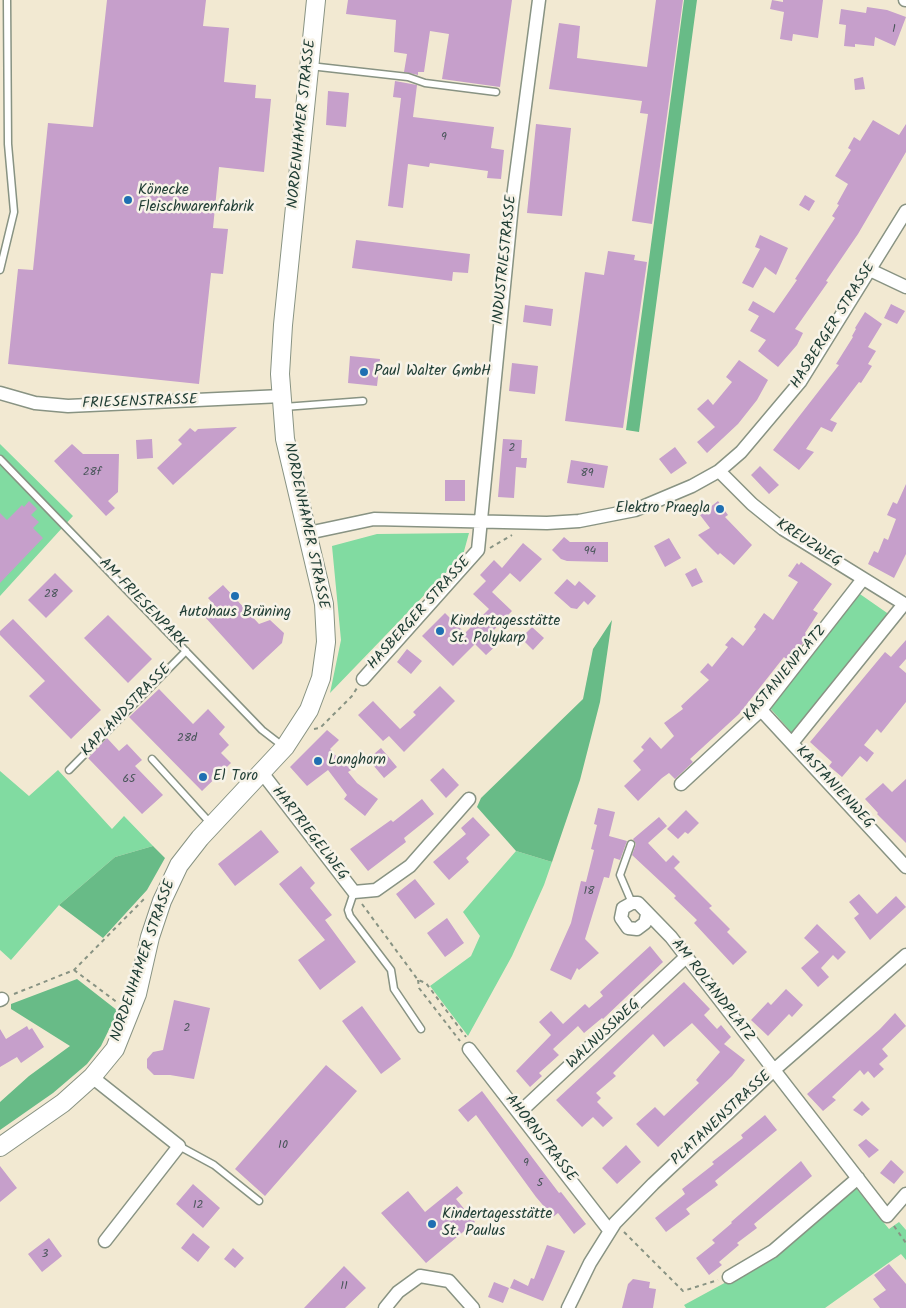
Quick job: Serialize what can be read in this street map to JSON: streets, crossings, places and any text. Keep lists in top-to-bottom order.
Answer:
{
  "streets": {
    "street": [
      "NORDENHAMER STRASSE",
      "INDUSTRIESTRASSE",
      "HASBERGER STRASSE",
      "FRIESENSTRASSE",
      "KREUZWEG",
      "KASTANIENPLATZ",
      "KASTANIENWEG",
      "HARTRIEGELWEG",
      "AM ROLANDPLATZ",
      "WALNUSSWEG",
      "PLATANENSTRASSE",
      "AHORNSTRASSE"
    ],
    "lane": ["AM FRIESENPARK", "KAPLANDSTRASSE"]
  },
  "crossings": [
    ["NORDENHAMER STRASSE", "HASBERGER STRASSE"],
    ["NORDENHAMER STRASSE", "FRIESENSTRASSE"],
    ["NORDENHAMER STRASSE", "AM FRIESENPARK"],
    ["NORDENHAMER STRASSE", "HARTRIEGELWEG"],
    ["INDUSTRIESTRASSE", "HASBERGER STRASSE"],
    ["HASBERGER STRASSE", "KREUZWEG"],
    ["KREUZWEG", "KASTANIENPLATZ"],
    ["AM FRIESENPARK", "KAPLANDSTRASSE"],
    ["KASTANIENPLATZ", "KASTANIENWEG"],
    ["AM ROLANDPLATZ", "WALNUSSWEG"],
    ["AM ROLANDPLATZ", "PLATANENSTRASSE"],
    ["WALNUSSWEG", "AHORNSTRASSE"],
    ["PLATANENSTRASSE", "AHORNSTRASSE"]
  ],
  "places": [
    "Könecke Fleischwarenfabrik",
    "Paul Walter GmbH",
    "Elektro Praegla",
    "Autohaus Brüning",
    "Kindertagesstätte St. Polykarp",
    "Longhorn",
    "El Toro",
    "Kindertagesstätte St. Paulus"
  ],
  "house_numbers": [
    "1",
    "9",
    "2",
    "28f",
    "89",
    "94",
    "28",
    "28d",
    "65",
    "18",
    "2",
    "10",
    "9",
    "5",
    "12",
    "3",
    "11"
  ]
}
